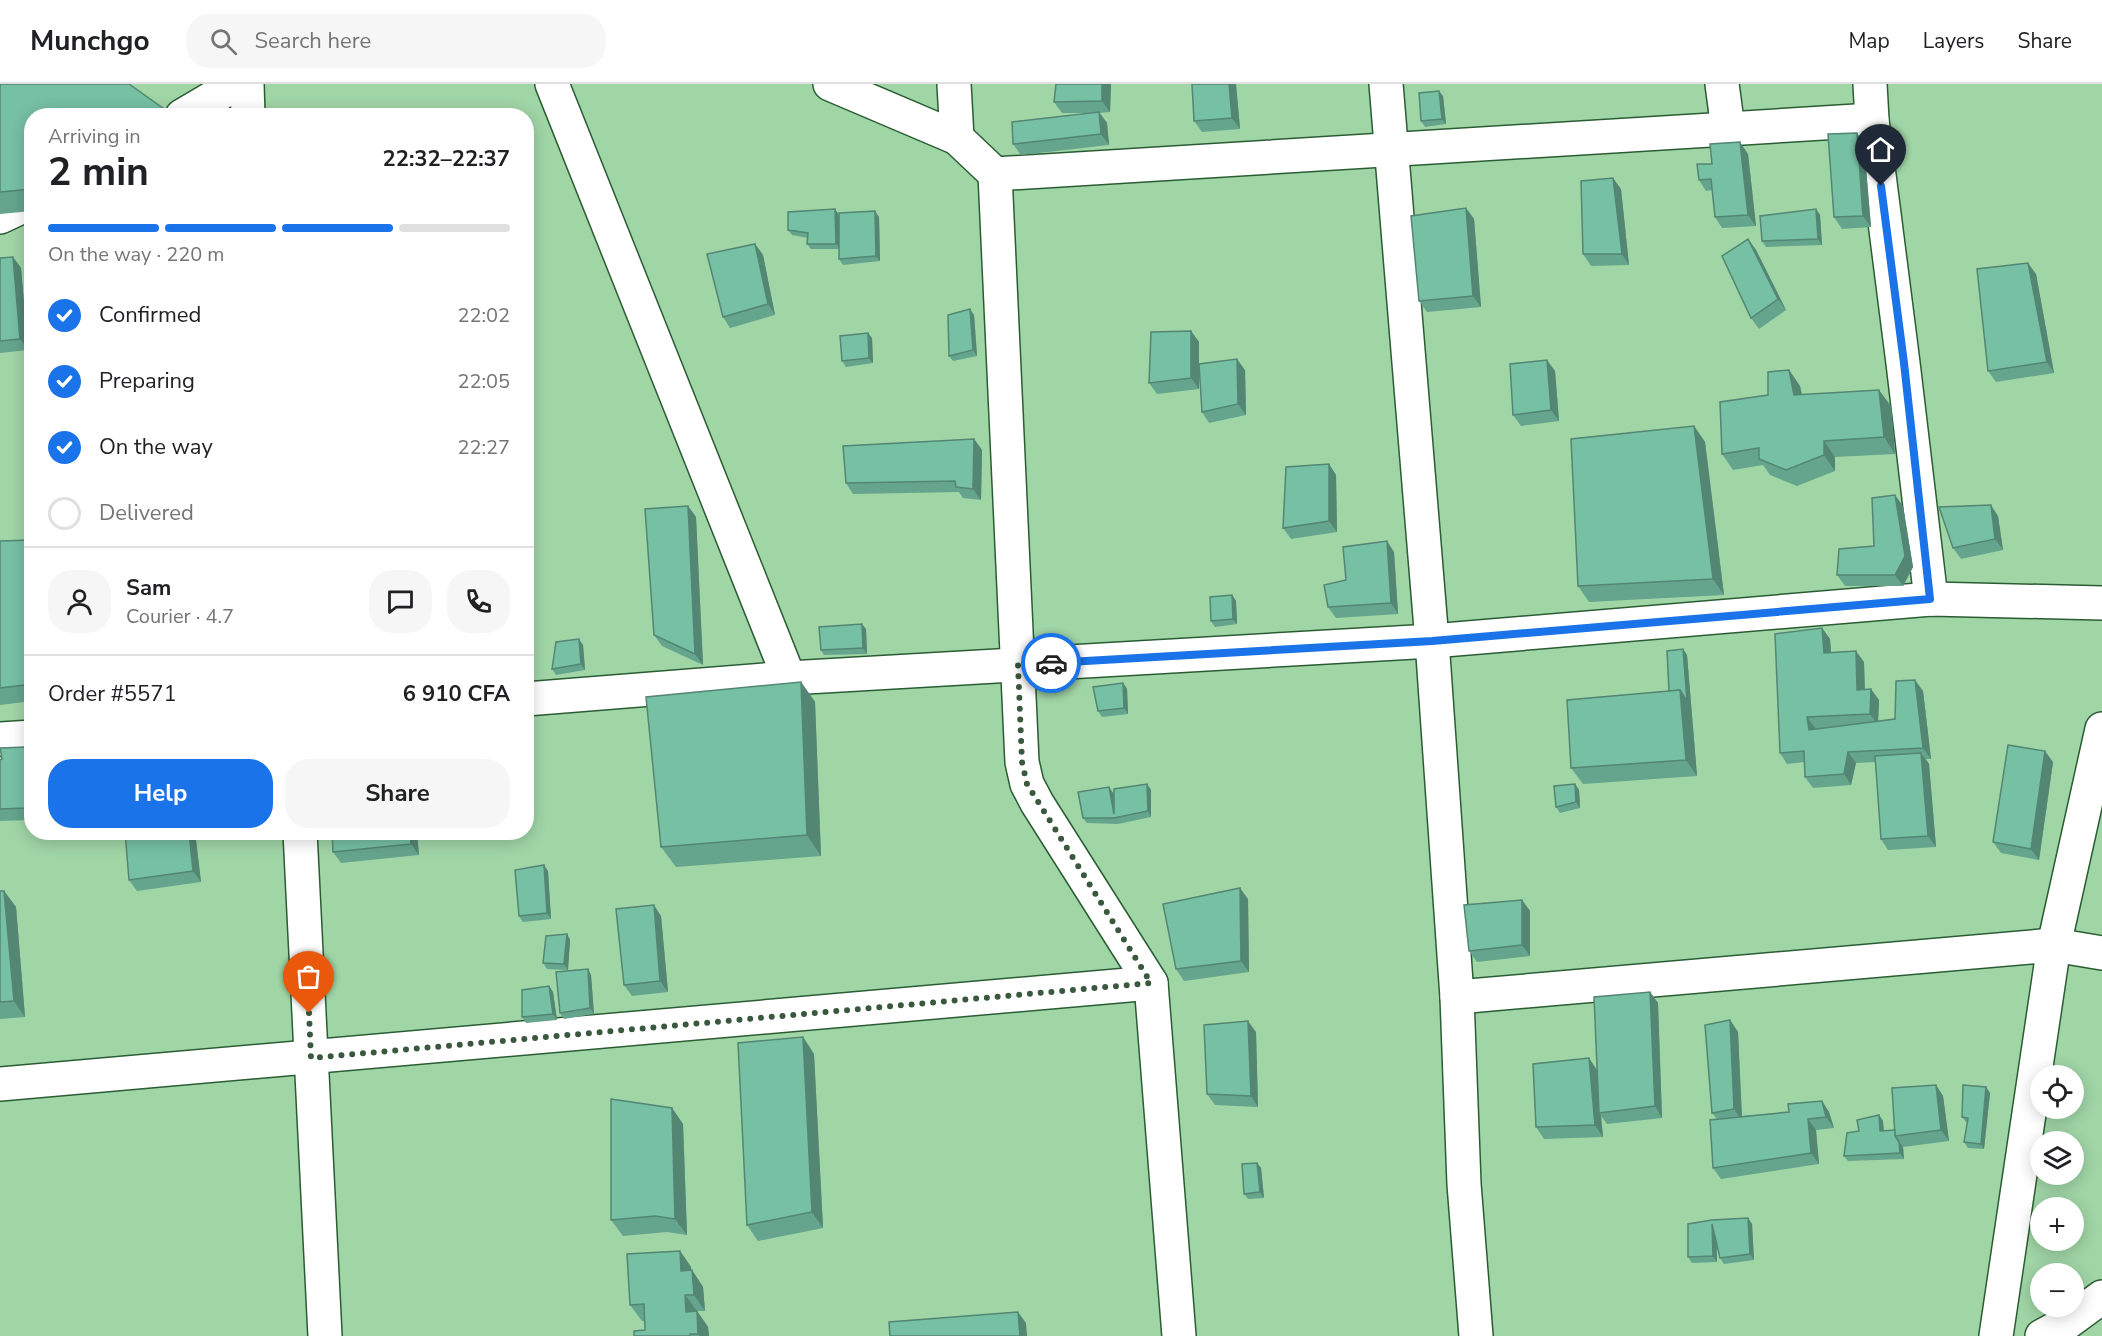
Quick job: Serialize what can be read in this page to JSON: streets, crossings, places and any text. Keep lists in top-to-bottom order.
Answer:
{
  "page": {
    "header": "Munchgo",
    "search": "Search here",
    "nav": ["Map", "Layers", "Share"],
    "heading": ["2 min", "Arriving in", "22:32–22:37"],
    "panel": [
      "Sam",
      "Courier · 4.7",
      "Order #5571",
      "6 910 CFA"
    ],
    "bar": "On the way · 220 m",
    "list": [
      ["Confirmed", "22:02"],
      ["Preparing", "22:05"],
      ["On the way", "22:27"],
      "Delivered"
    ],
    "buttons": ["Help", "Share"],
    "map_buttons": ["+", "−"]
  }
}
